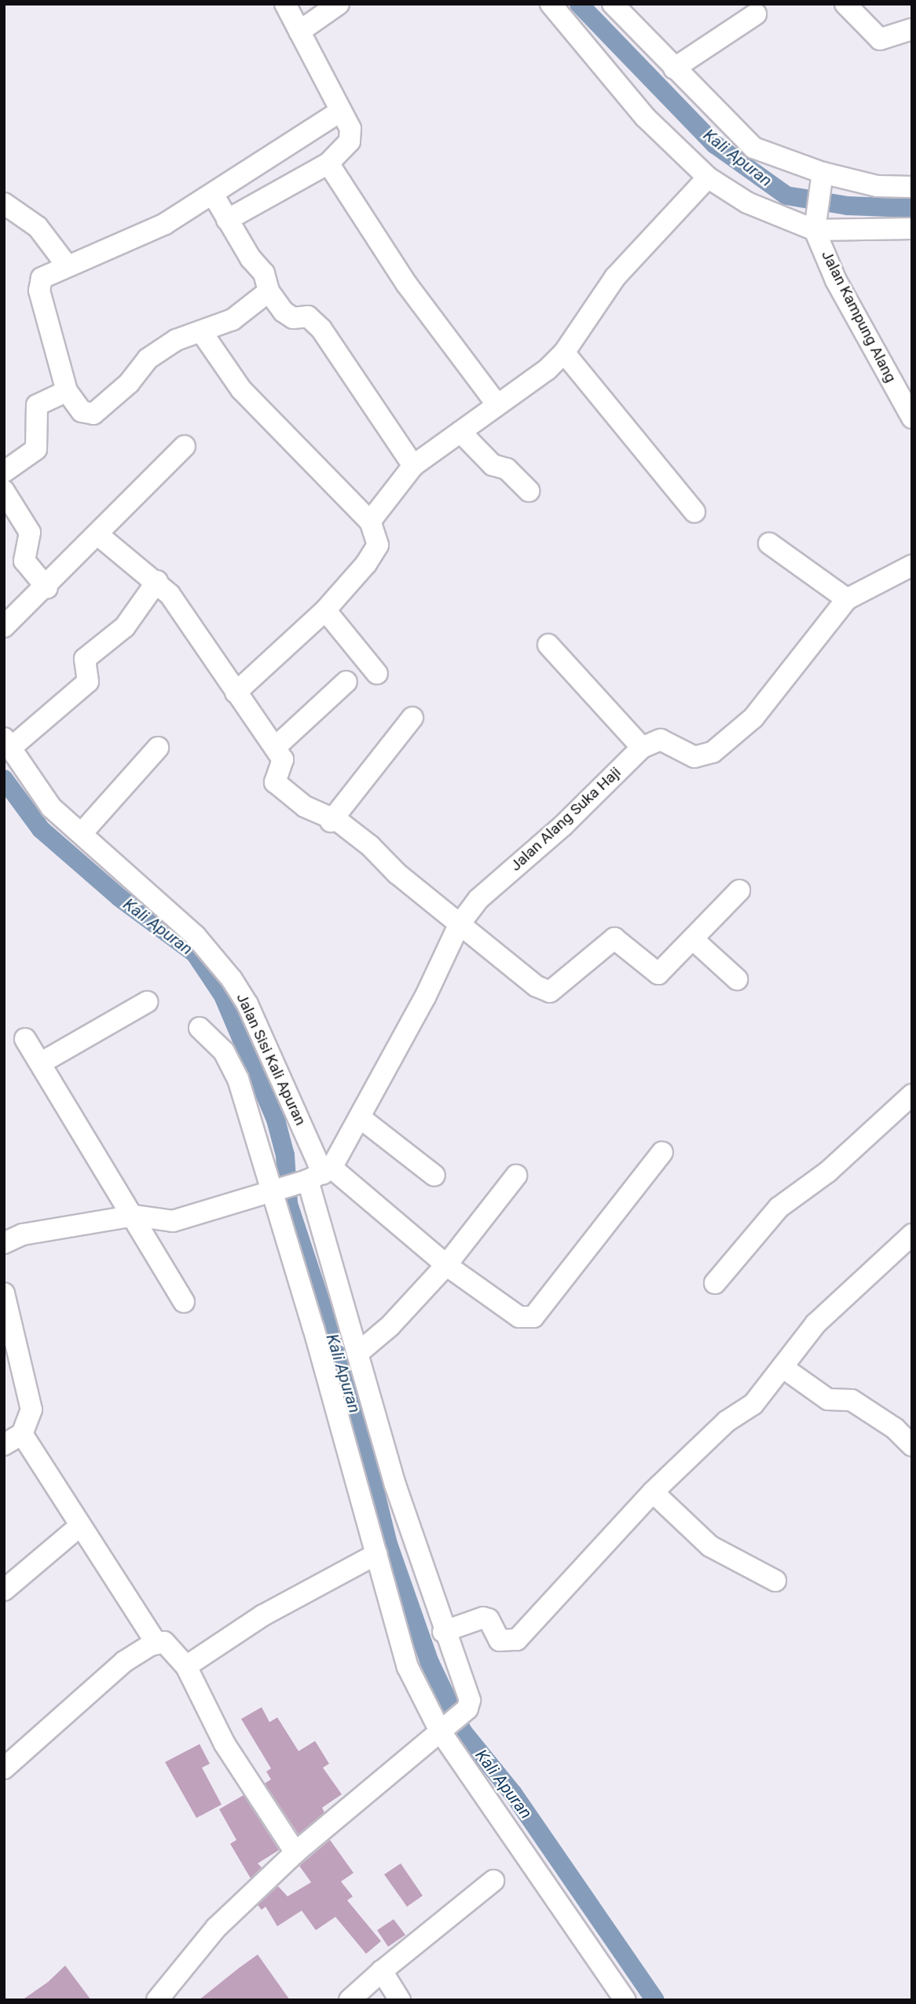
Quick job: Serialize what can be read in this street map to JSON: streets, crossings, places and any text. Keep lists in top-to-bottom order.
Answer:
{
  "streets": {
    "street": ["Jalan Kampung Alang", "Jalan Alang Suka Haji", "Jalan Sisi Kali Apuran"]
  },
  "crossings": [
    ["Jalan Alang Suka Haji", "Jalan Sisi Kali Apuran"]
  ],
  "water": ["Kali Apuran"]
}
